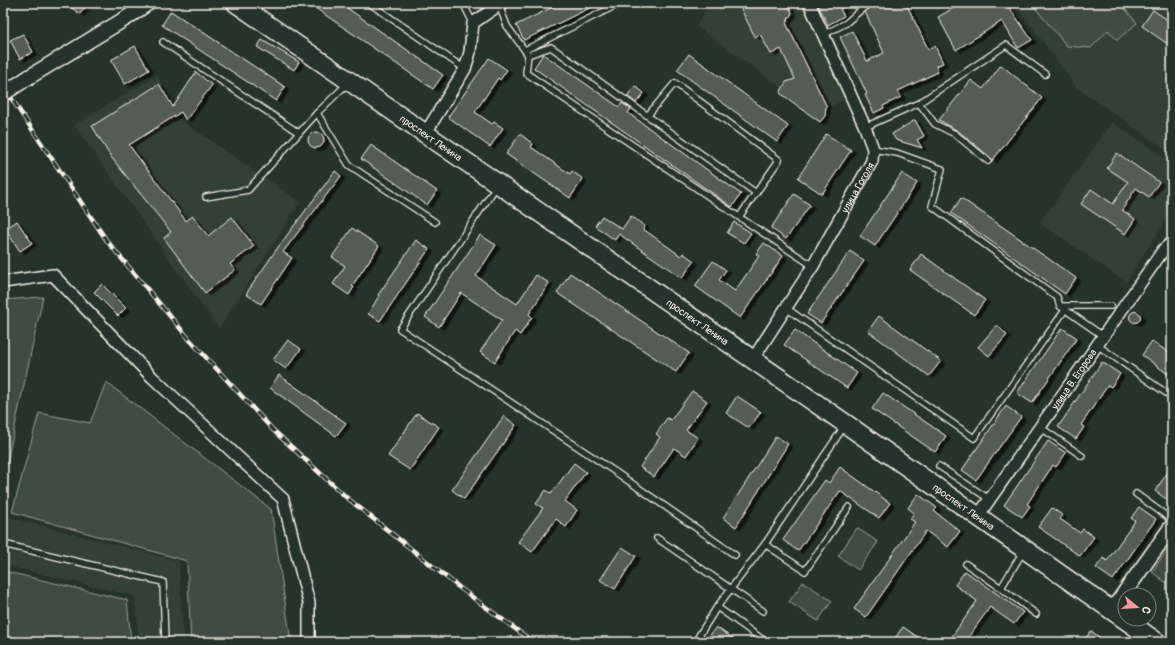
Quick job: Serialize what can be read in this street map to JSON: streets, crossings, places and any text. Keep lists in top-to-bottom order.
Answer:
{
  "streets": {
    "main road": ["проспект Ленина"],
    "street": ["улица Гоголя", "улица В. Егорова"]
  },
  "crossings": [
    ["проспект Ленина", "улица Гоголя"],
    ["проспект Ленина", "улица В. Егорова"]
  ],
  "north": "right"
}
